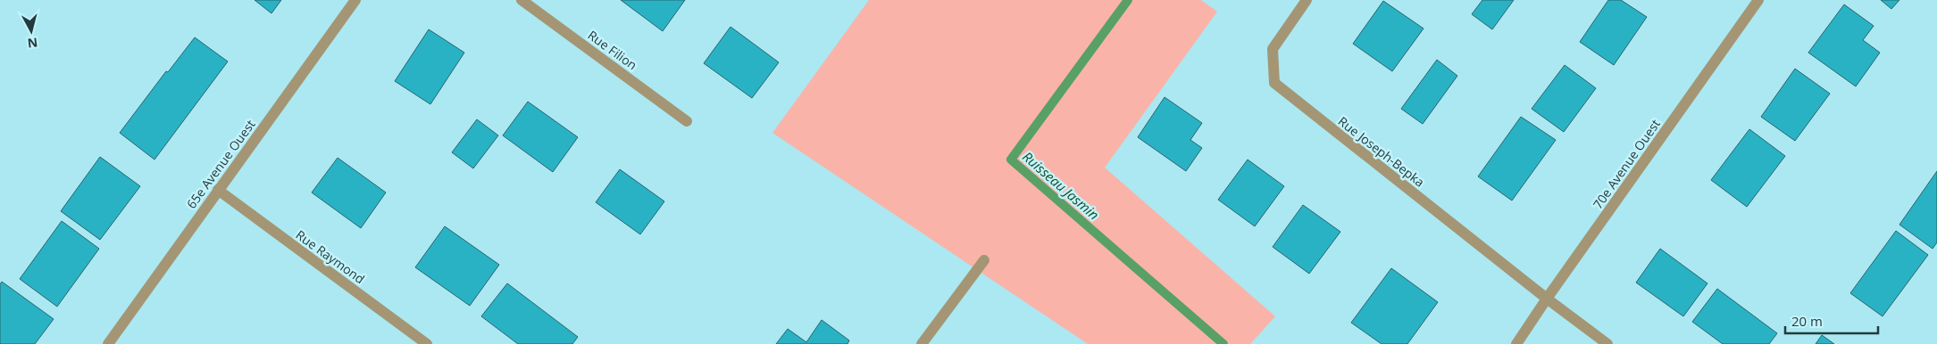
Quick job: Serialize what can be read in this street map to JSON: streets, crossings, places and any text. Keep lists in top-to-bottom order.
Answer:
{
  "streets": {
    "street": [
      "Rue Filion",
      "Rue Joseph-Bepka",
      "65e Avenue Ouest",
      "70e Avenue Ouest",
      "Rue Raymond"
    ]
  },
  "crossings": [
    ["Rue Joseph-Bepka", "70e Avenue Ouest"],
    ["65e Avenue Ouest", "Rue Raymond"]
  ],
  "water": ["Ruisseau Jasmin"],
  "scale_bar": "20 m",
  "north": "bottom"
}
